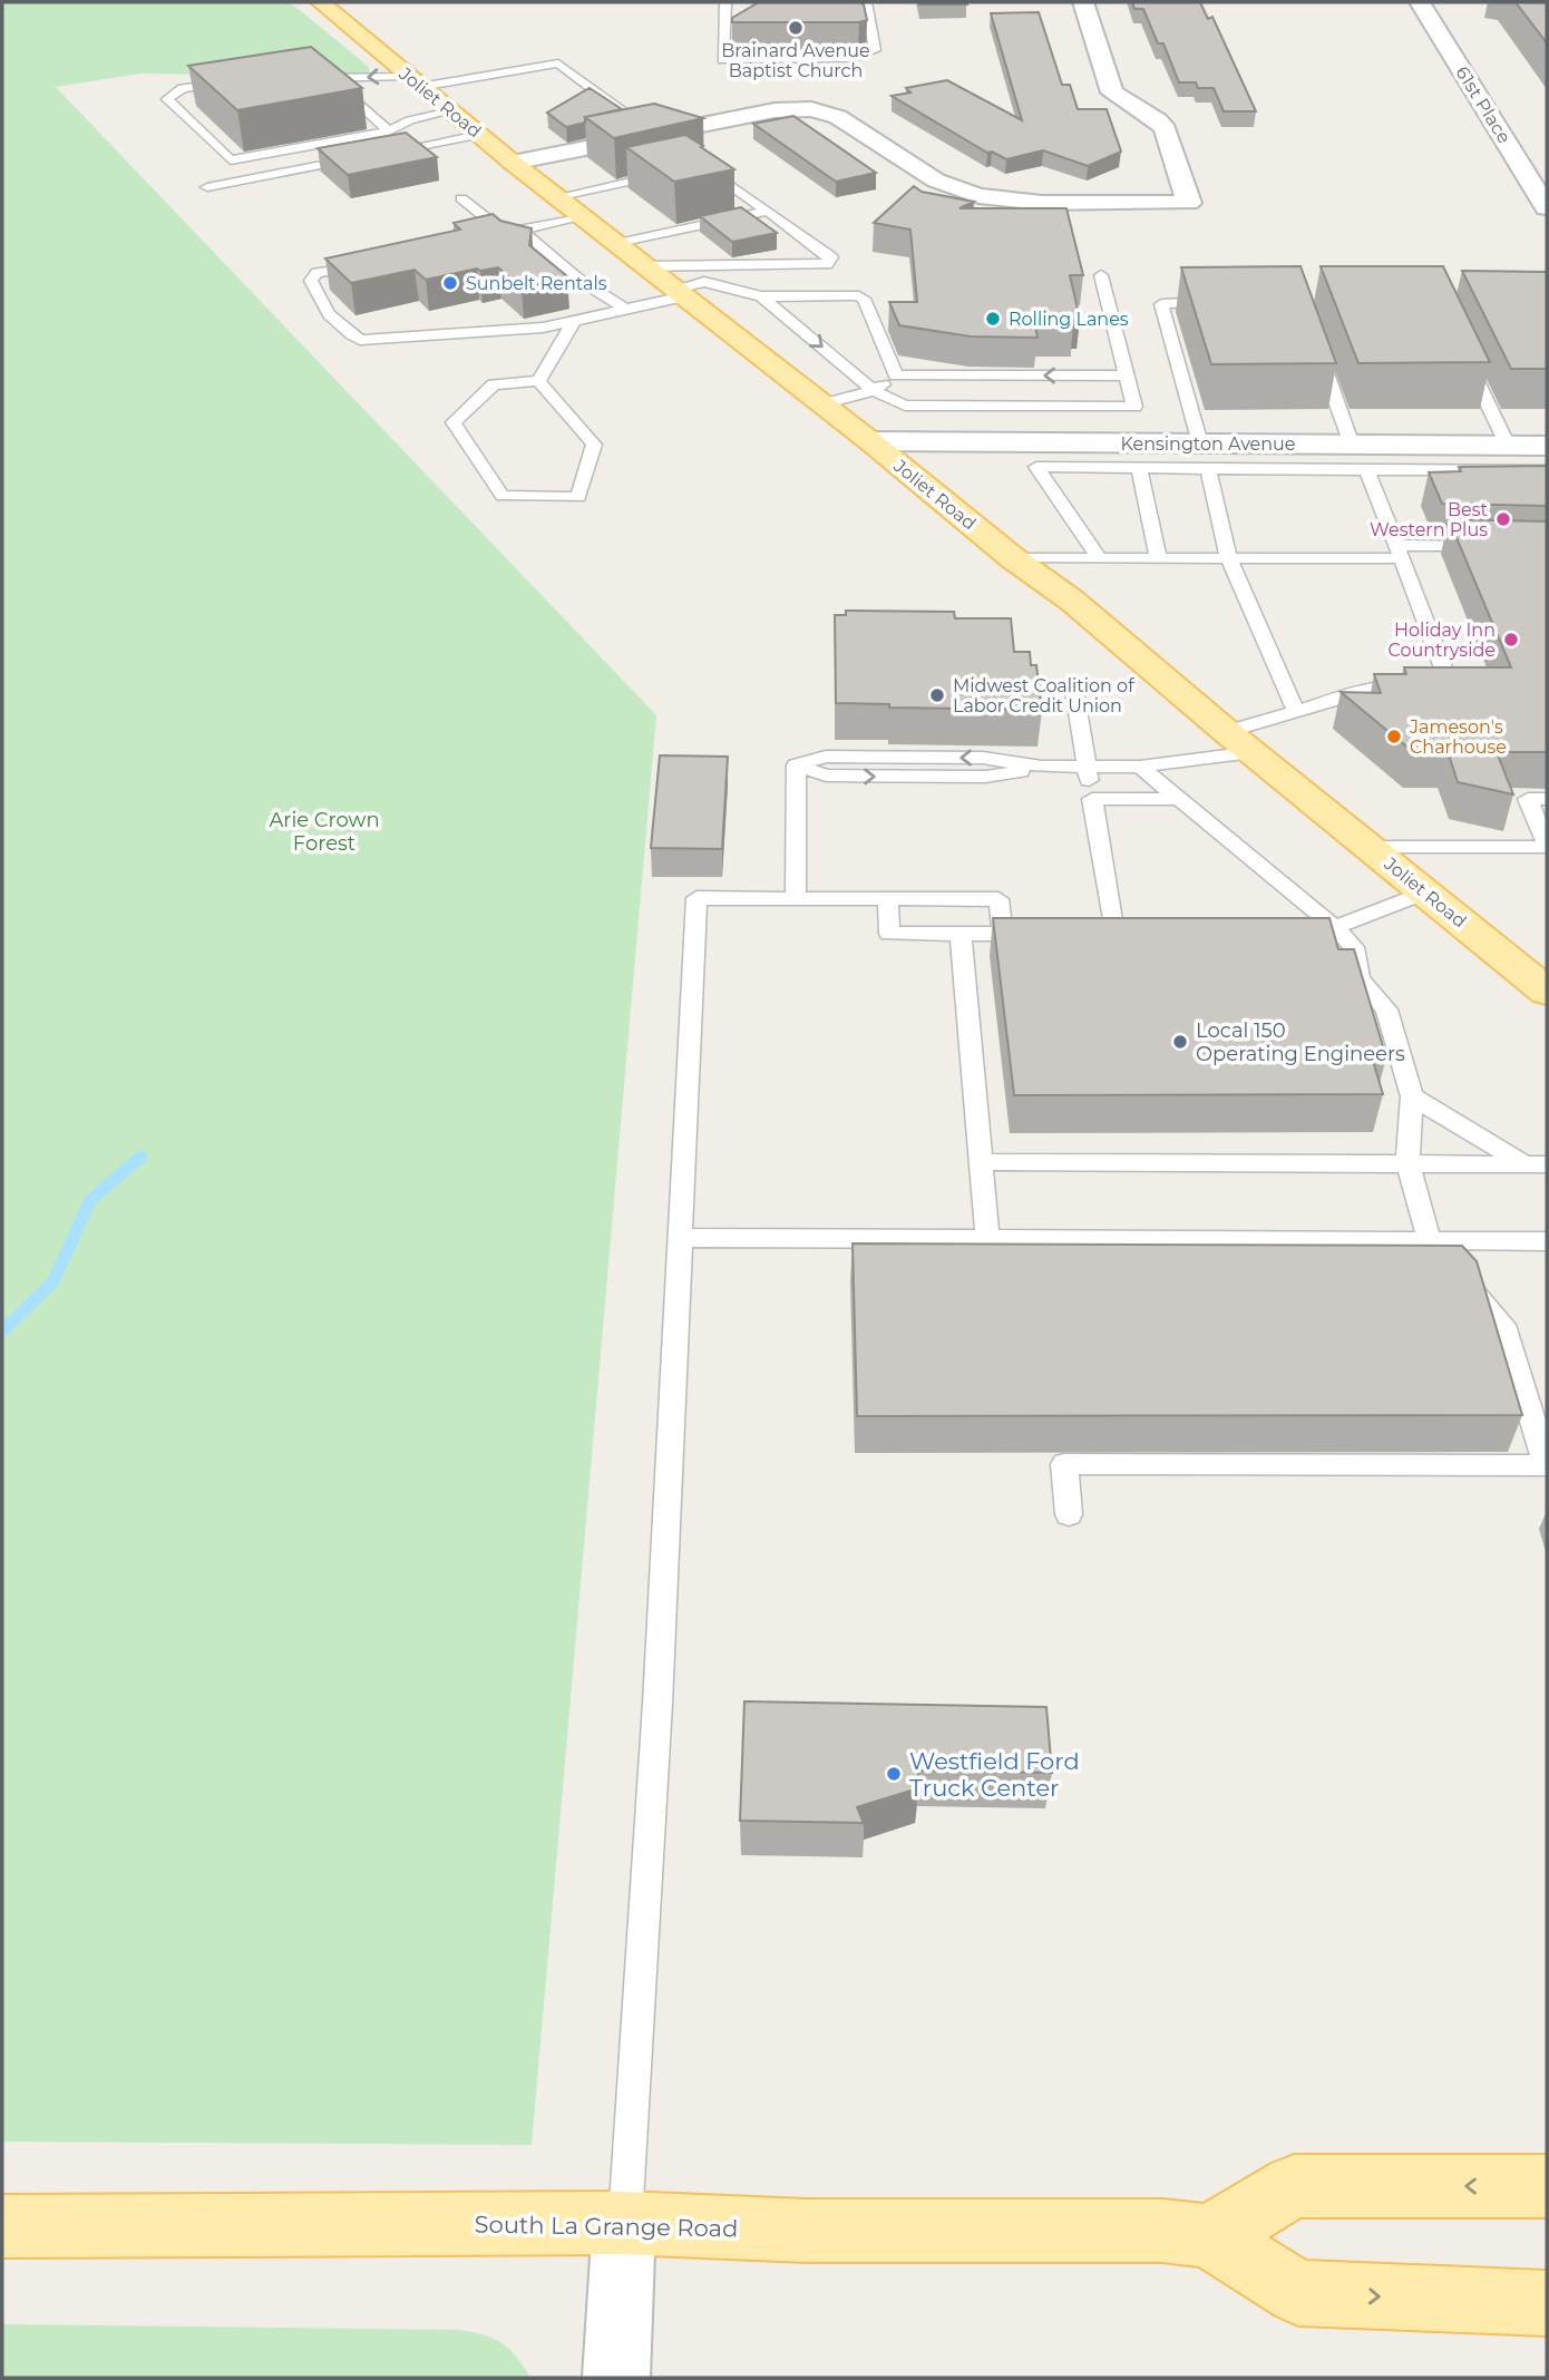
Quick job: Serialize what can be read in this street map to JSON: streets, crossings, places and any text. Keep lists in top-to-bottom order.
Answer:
{
  "streets": {
    "main road": ["Joliet Road", "South La Grange Road"],
    "street": ["61st Place", "Kensington Avenue"]
  },
  "crossings": [
    ["Joliet Road", "Kensington Avenue"]
  ],
  "parks": ["Arie Crown Forest"],
  "places": [
    "Brainard Avenue Baptist Church",
    "Sunbelt Rentals",
    "Rolling Lanes",
    "Best Western Plus",
    "Holiday Inn Countryside",
    "Midwest Coalition of Labor Credit Union",
    "Jameson's Charhouse",
    "Local 150 Operating Engineers",
    "Westfield Ford Truck Center"
  ]
}
